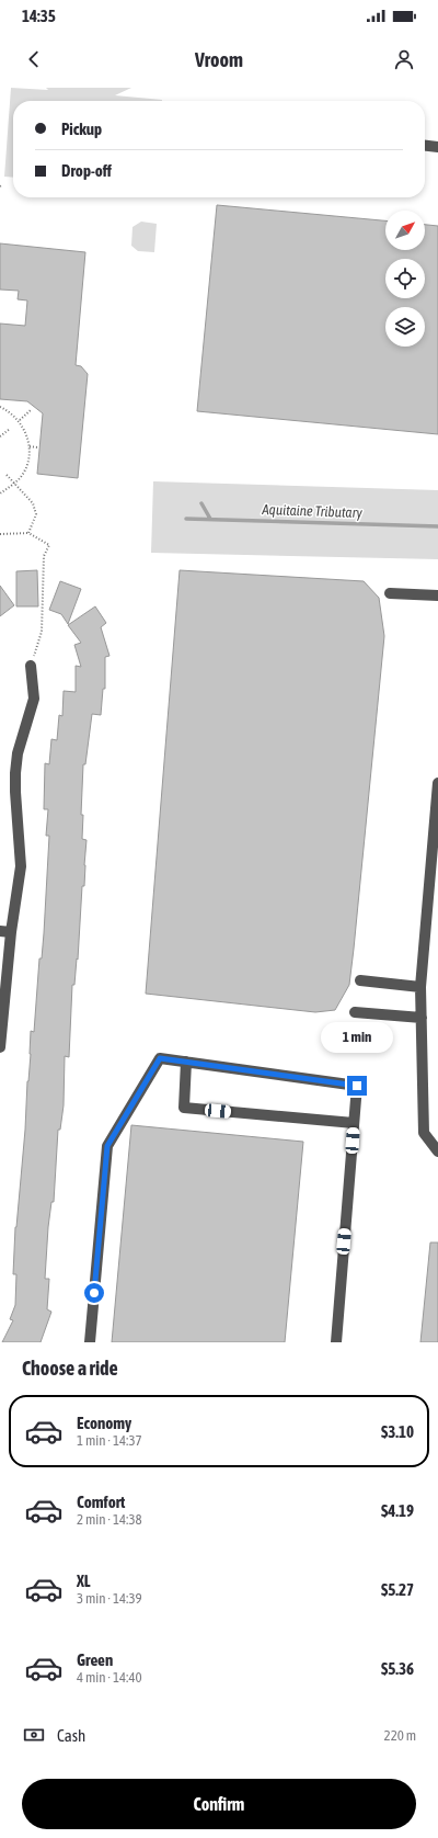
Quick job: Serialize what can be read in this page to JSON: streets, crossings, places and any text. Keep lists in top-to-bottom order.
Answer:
{
  "water": ["Aquitaine Tributary"],
  "north": "top right",
  "page": {
    "status": "14:35",
    "header": "Vroom",
    "banner": ["Pickup", "Drop-off"],
    "bubble": "1 min",
    "heading": "Choose a ride",
    "list": [
      {
        "name": "Economy",
        "note": "1 min · 14:37",
        "value": "$3.10"
      },
      {
        "name": "Comfort",
        "note": "2 min · 14:38",
        "value": "$4.19"
      },
      {
        "name": "XL",
        "note": "3 min · 14:39",
        "value": "$5.27"
      },
      {
        "name": "Green",
        "note": "4 min · 14:40",
        "value": "$5.36"
      }
    ],
    "pay": ["Cash", "220 m"],
    "buttons": "Confirm"
  }
}
